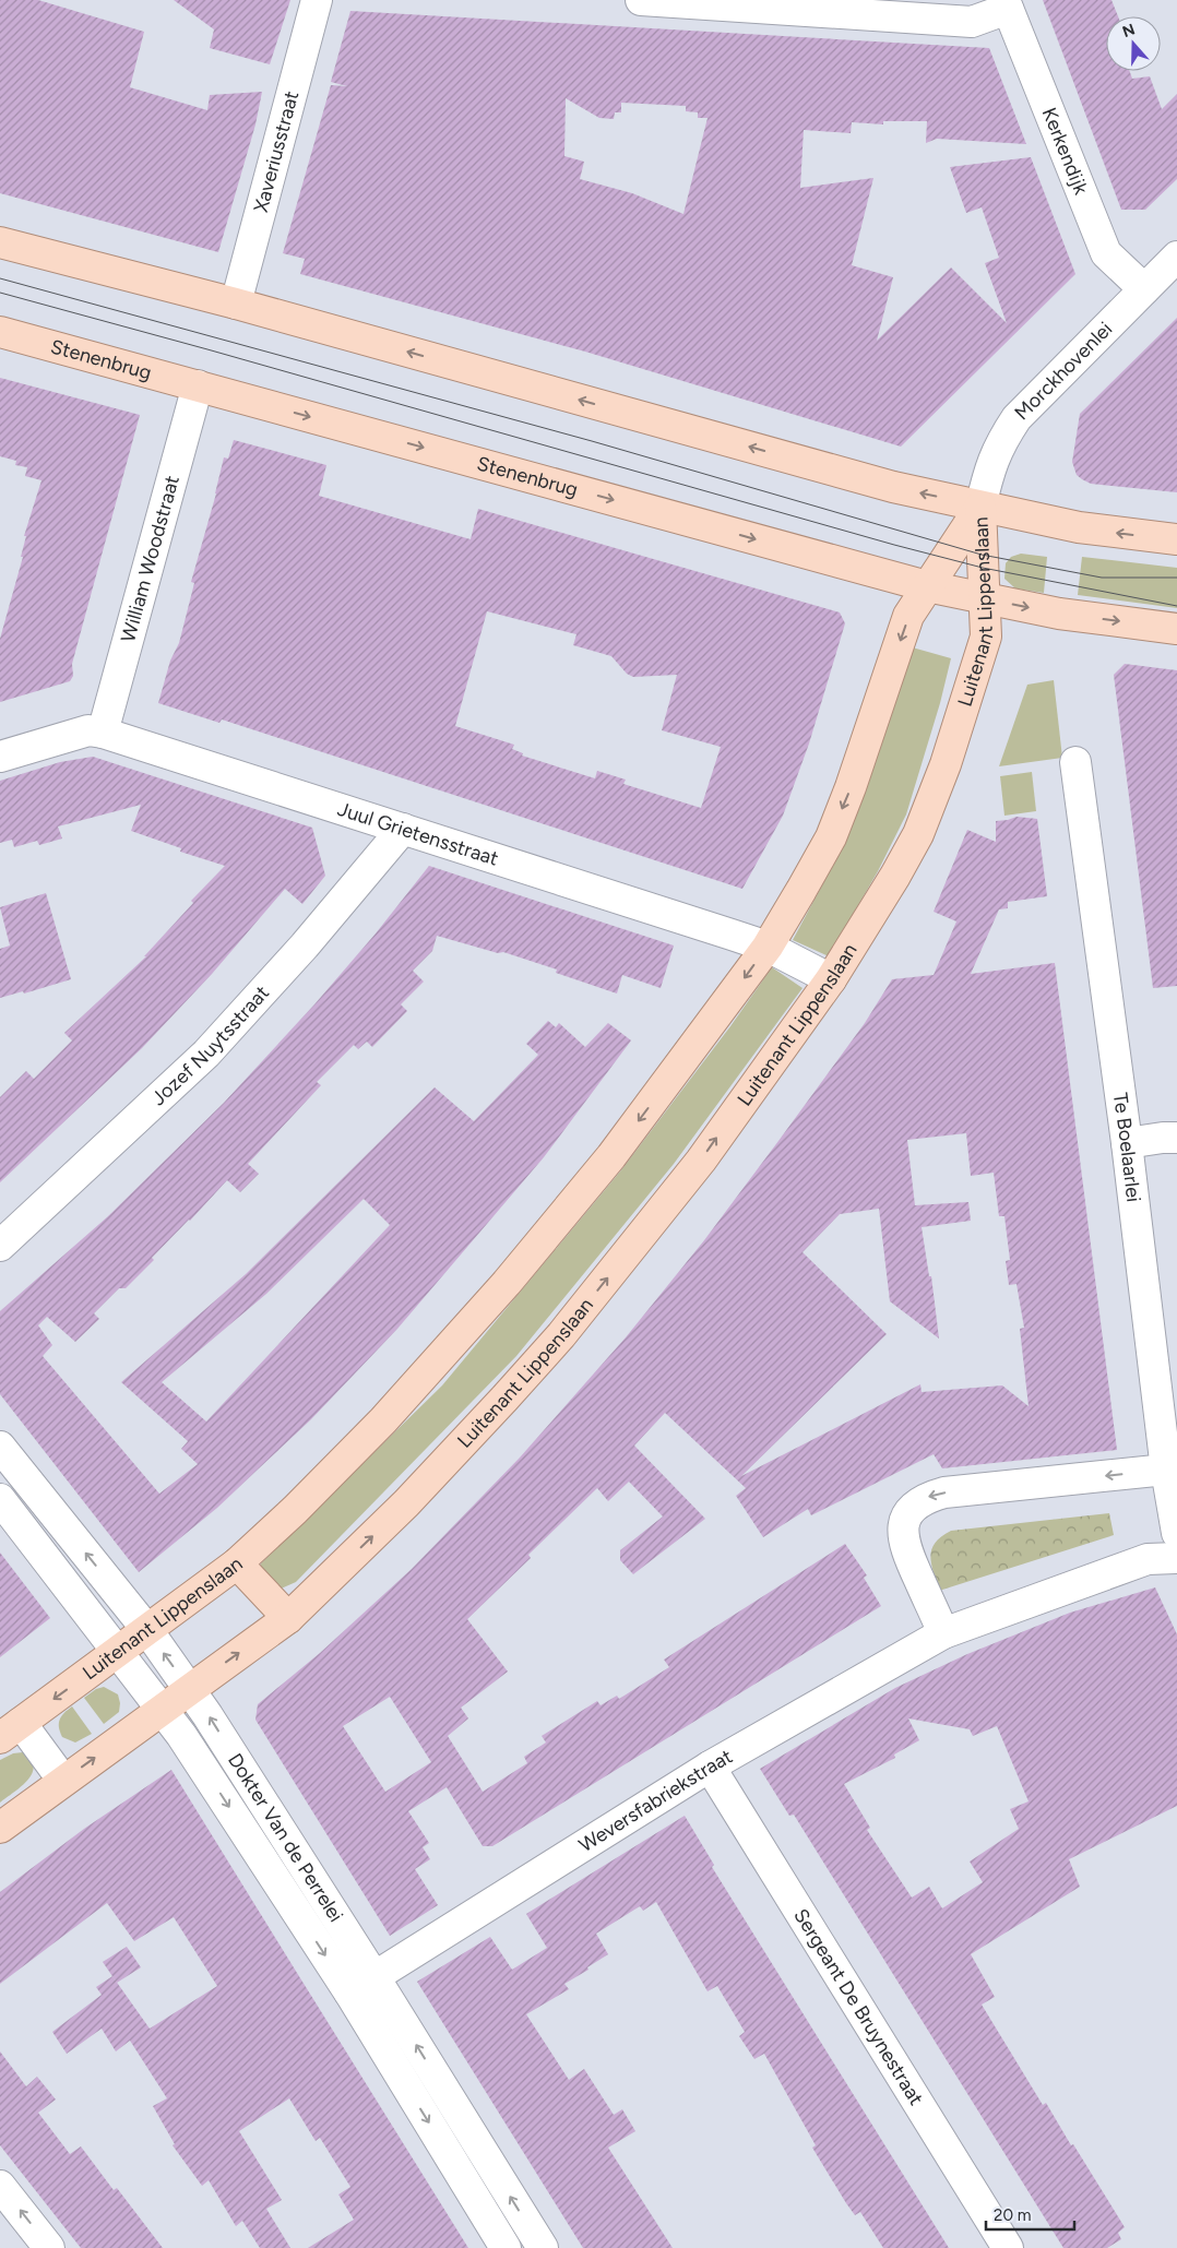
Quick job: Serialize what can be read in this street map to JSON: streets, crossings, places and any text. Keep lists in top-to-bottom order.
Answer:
{
  "streets": {
    "main road": ["Stenenbrug", "Luitenant Lippenslaan"],
    "street": [
      "Kerkendijk",
      "Xaveriusstraat",
      "Morckhovenlei",
      "William Woodstraat",
      "Juul Grietensstraat",
      "Jozef Nuytsstraat",
      "Te Boelaarlei",
      "Weversfabriekstraat",
      "Dokter Van de Perrelei",
      "Sergeant De Bruynestraat"
    ]
  },
  "crossings": [
    ["Kerkendijk", "Morckhovenlei"],
    ["Stenenbrug", "William Woodstraat"],
    ["Stenenbrug", "Luitenant Lippenslaan"],
    ["Morckhovenlei", "Luitenant Lippenslaan"],
    ["William Woodstraat", "Juul Grietensstraat"],
    ["Luitenant Lippenslaan", "Juul Grietensstraat"],
    ["Luitenant Lippenslaan", "Dokter Van de Perrelei"],
    ["Juul Grietensstraat", "Jozef Nuytsstraat"],
    ["Weversfabriekstraat", "Dokter Van de Perrelei"],
    ["Weversfabriekstraat", "Sergeant De Bruynestraat"]
  ],
  "scale_bar": "20 m",
  "north": "top"
}
